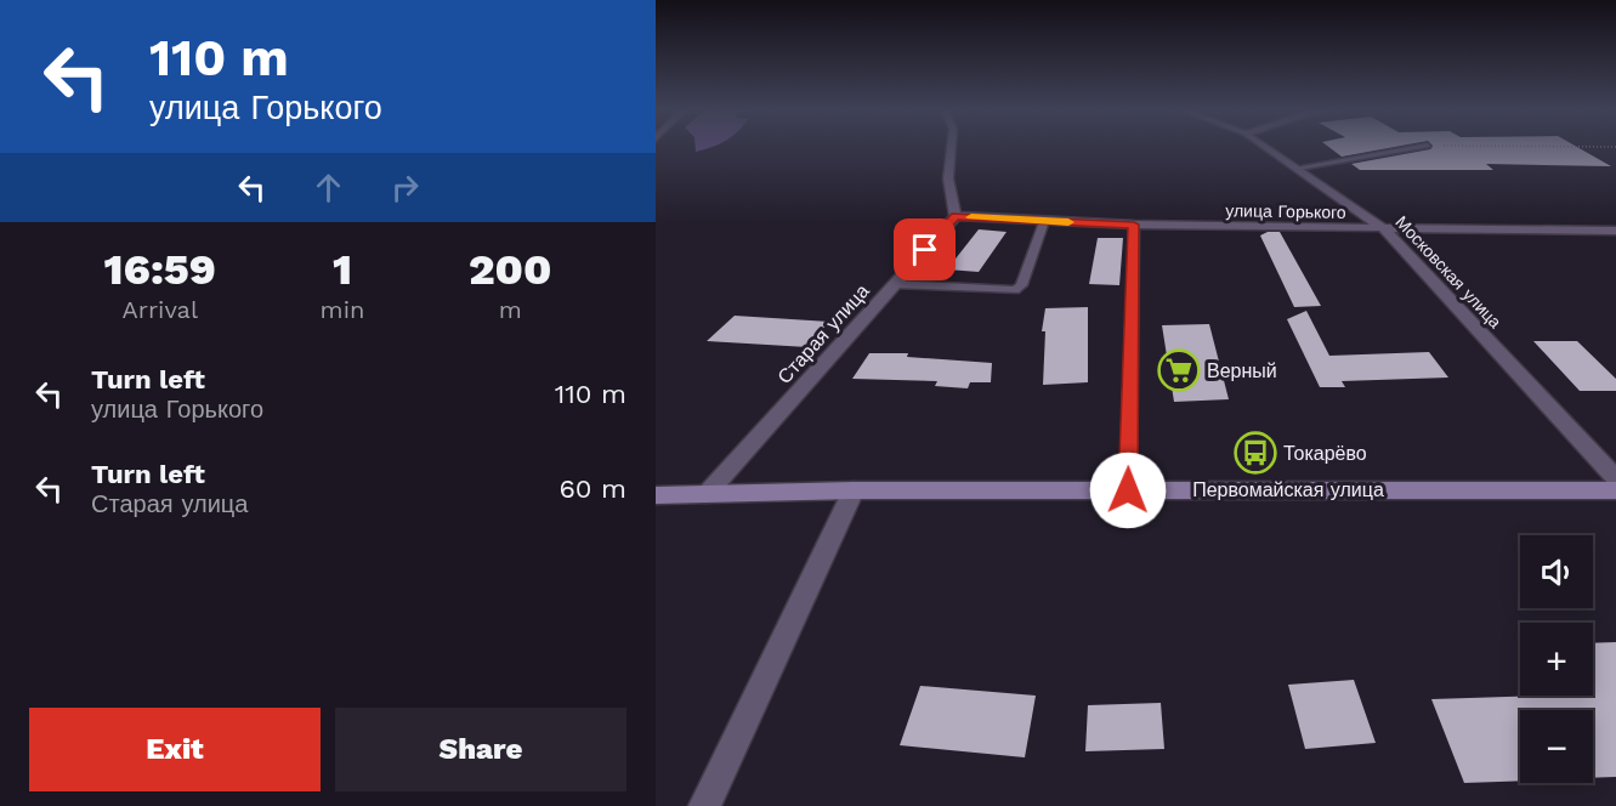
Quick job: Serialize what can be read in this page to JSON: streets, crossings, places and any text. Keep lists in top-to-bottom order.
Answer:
{
  "streets": {
    "street": [
      "улица Горького",
      "Московская улица",
      "Старая улица",
      "Первомайская улица"
    ]
  },
  "crossings": [
    ["улица Горького", "Московская улица"],
    ["улица Горького", "Старая улица"],
    ["Старая улица", "Первомайская улица"]
  ],
  "places": {
    "supermarket": ["Верный"],
    "bus stop": ["Токарёво"]
  },
  "page": {
    "turn": ["110 m", "улица Горького"],
    "eta": [
      "16:59",
      "Arrival",
      "1",
      "min",
      "200",
      "m"
    ],
    "list": [
      {
        "name": "Turn left",
        "note": "улица Горького",
        "value": "110 m"
      },
      {
        "name": "Turn left",
        "note": "Старая улица",
        "value": "60 m"
      }
    ],
    "map_buttons": ["+", "−"],
    "buttons": ["Exit", "Share"]
  }
}
